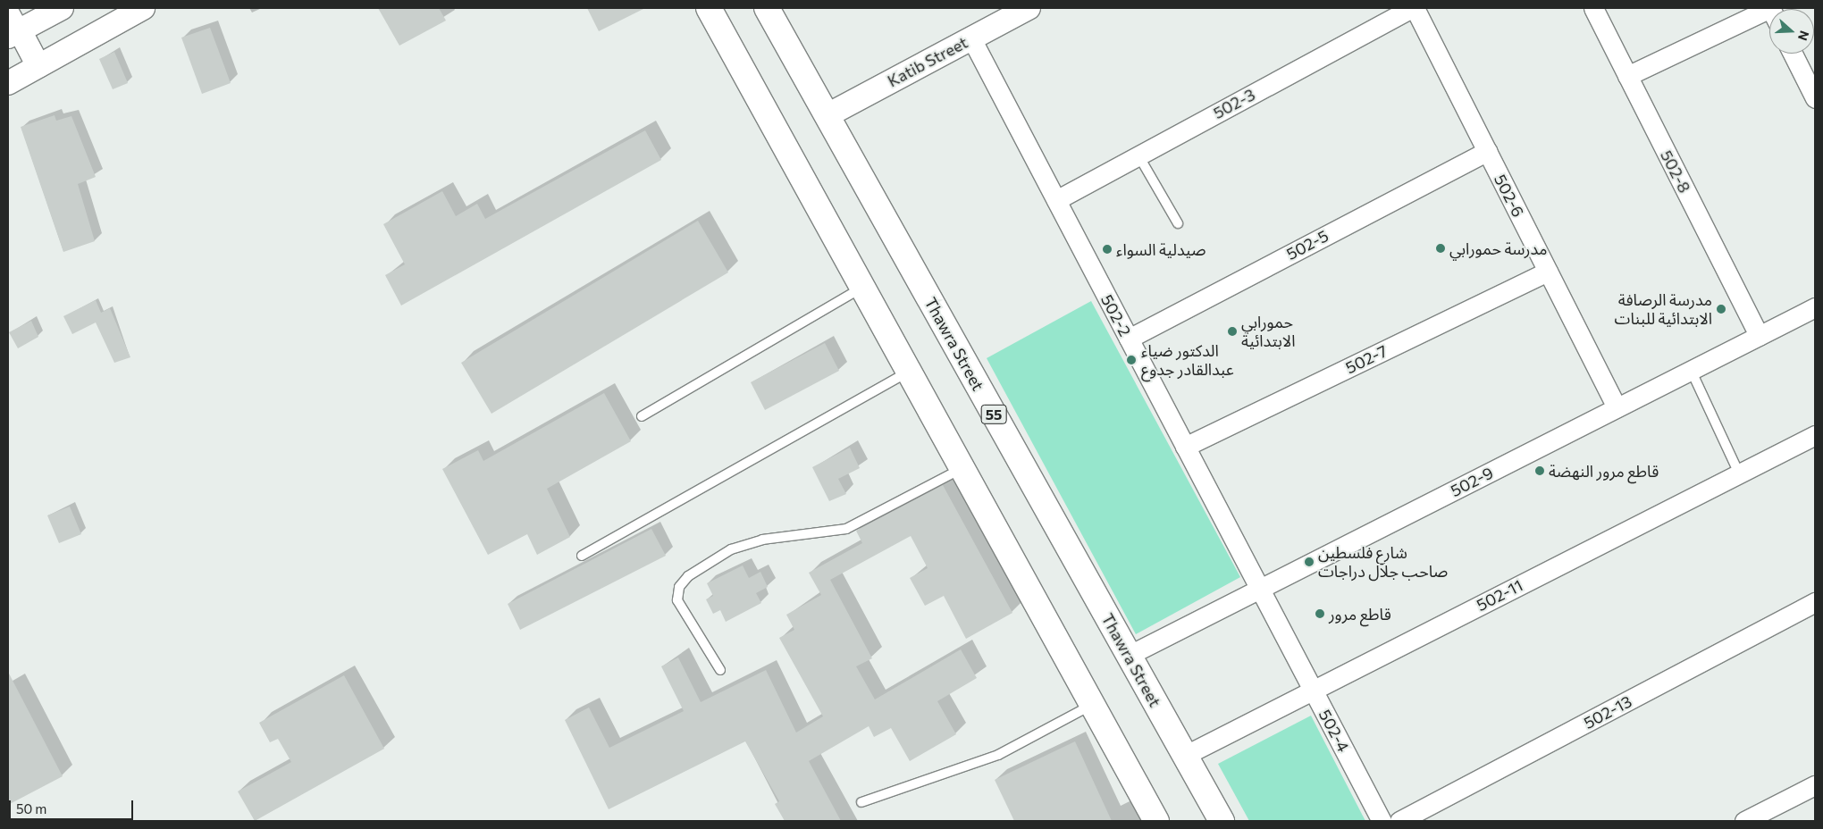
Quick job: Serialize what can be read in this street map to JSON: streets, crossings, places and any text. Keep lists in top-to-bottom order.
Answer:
{
  "streets": {
    "main road": ["Thawra Street", "55"],
    "street": [
      "Katib Street",
      "502-3",
      "502-8",
      "502-6",
      "502-5",
      "502-2",
      "502-7",
      "502-9",
      "502-11",
      "502-13",
      "502-4"
    ]
  },
  "crossings": [
    ["Katib Street", "502-2"],
    ["Katib Street", "Thawra Street"],
    ["502-3", "502-6"],
    ["502-3", "502-2"],
    ["502-8", "502-9"],
    ["502-6", "502-5"],
    ["502-6", "502-7"],
    ["502-6", "502-9"],
    ["502-5", "502-2"],
    ["502-2", "502-7"],
    ["502-2", "502-9"],
    ["502-2", "502-4"],
    ["Thawra Street", "502-9"],
    ["Thawra Street", "502-11"],
    ["502-11", "502-4"]
  ],
  "places": [
    "مدرسة حمورابي",
    "صيدلية السواء",
    "مدرسة الرصافة الابتدائية للبنات",
    "حمورابي الابتدائية",
    "الدكتور ضياء عبدالقادر جدوع",
    "قاطع مرور النهضة",
    "شارع فلسطين صاحب جلال دراجات",
    "قاطع مرور"
  ],
  "scale_bar": "50 m",
  "north": "right"
}
